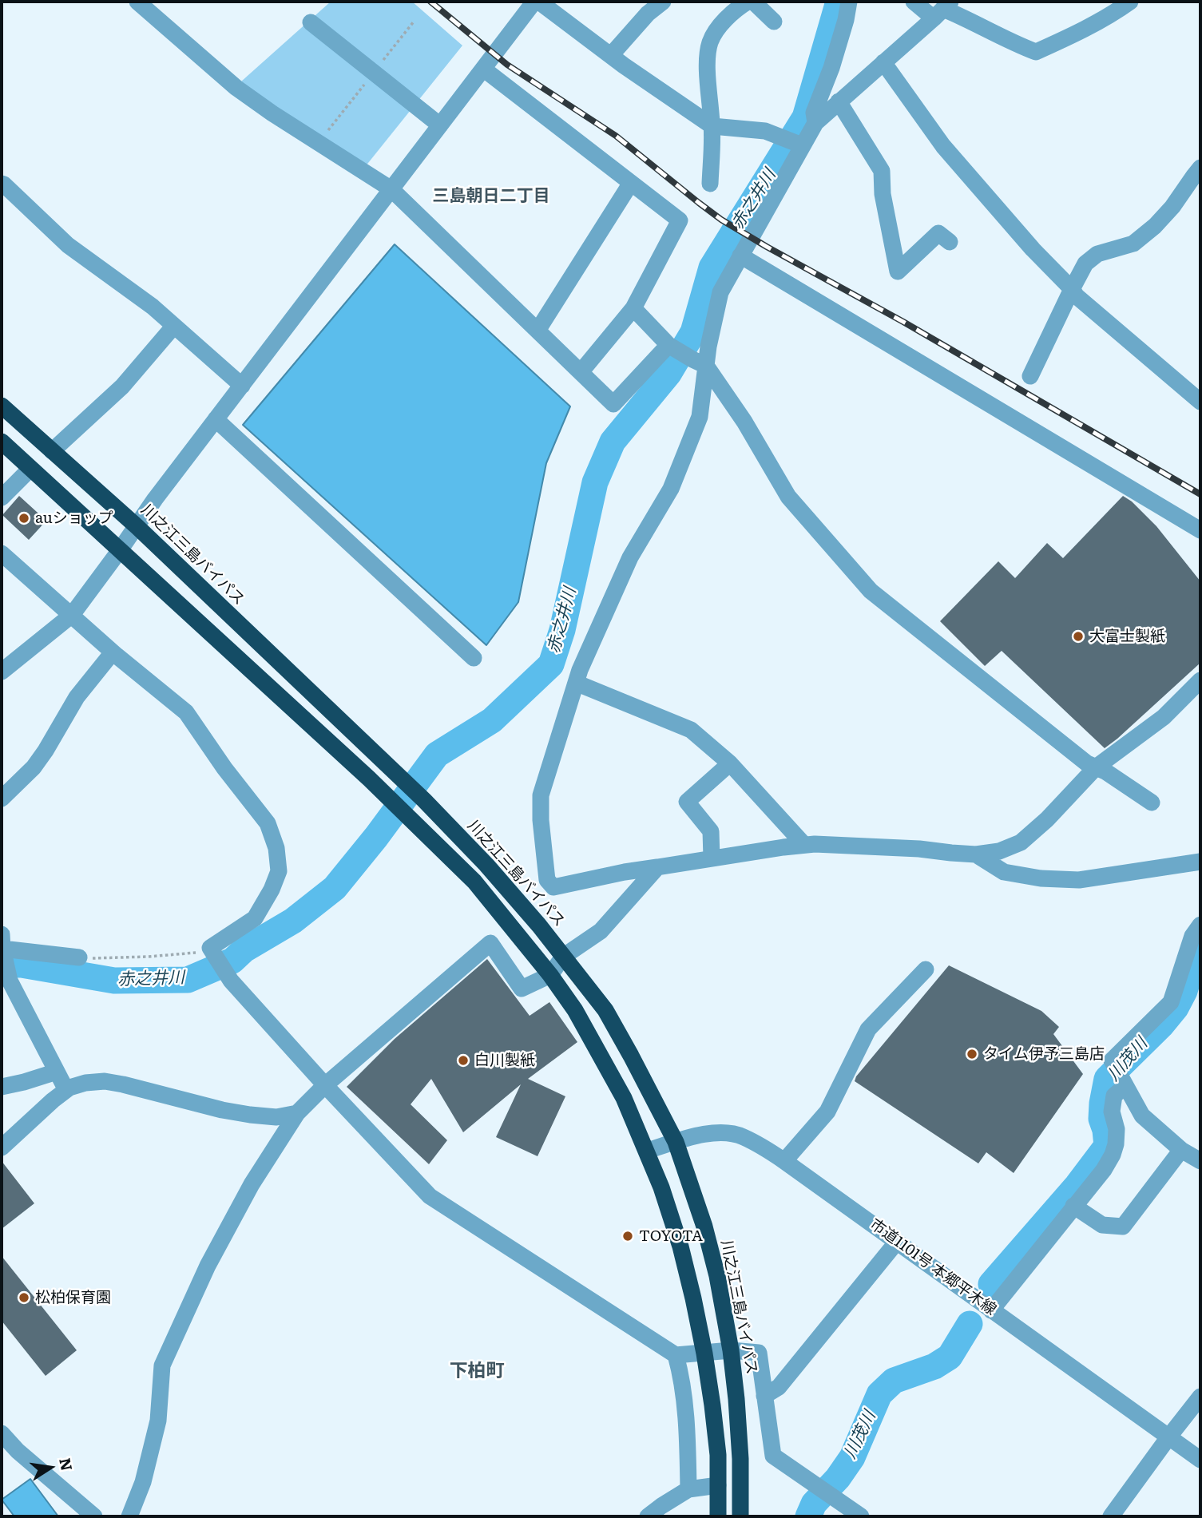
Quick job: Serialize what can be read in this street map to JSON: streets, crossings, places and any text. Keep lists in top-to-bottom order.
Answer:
{
  "streets": {
    "highway": ["川之江三島バイパス"],
    "street": ["市道1101号 本郷平木線"]
  },
  "crossings": [
    ["川之江三島バイパス", "市道1101号 本郷平木線"]
  ],
  "districts": ["三島朝日二丁目", "下柏町"],
  "water": ["赤之井川", "川茂川"],
  "places": [
    "auショップ",
    "大富士製紙",
    "タイム伊予三島店",
    "白川製紙",
    "TOYOTA",
    "松柏保育園"
  ],
  "north": "right"
}
